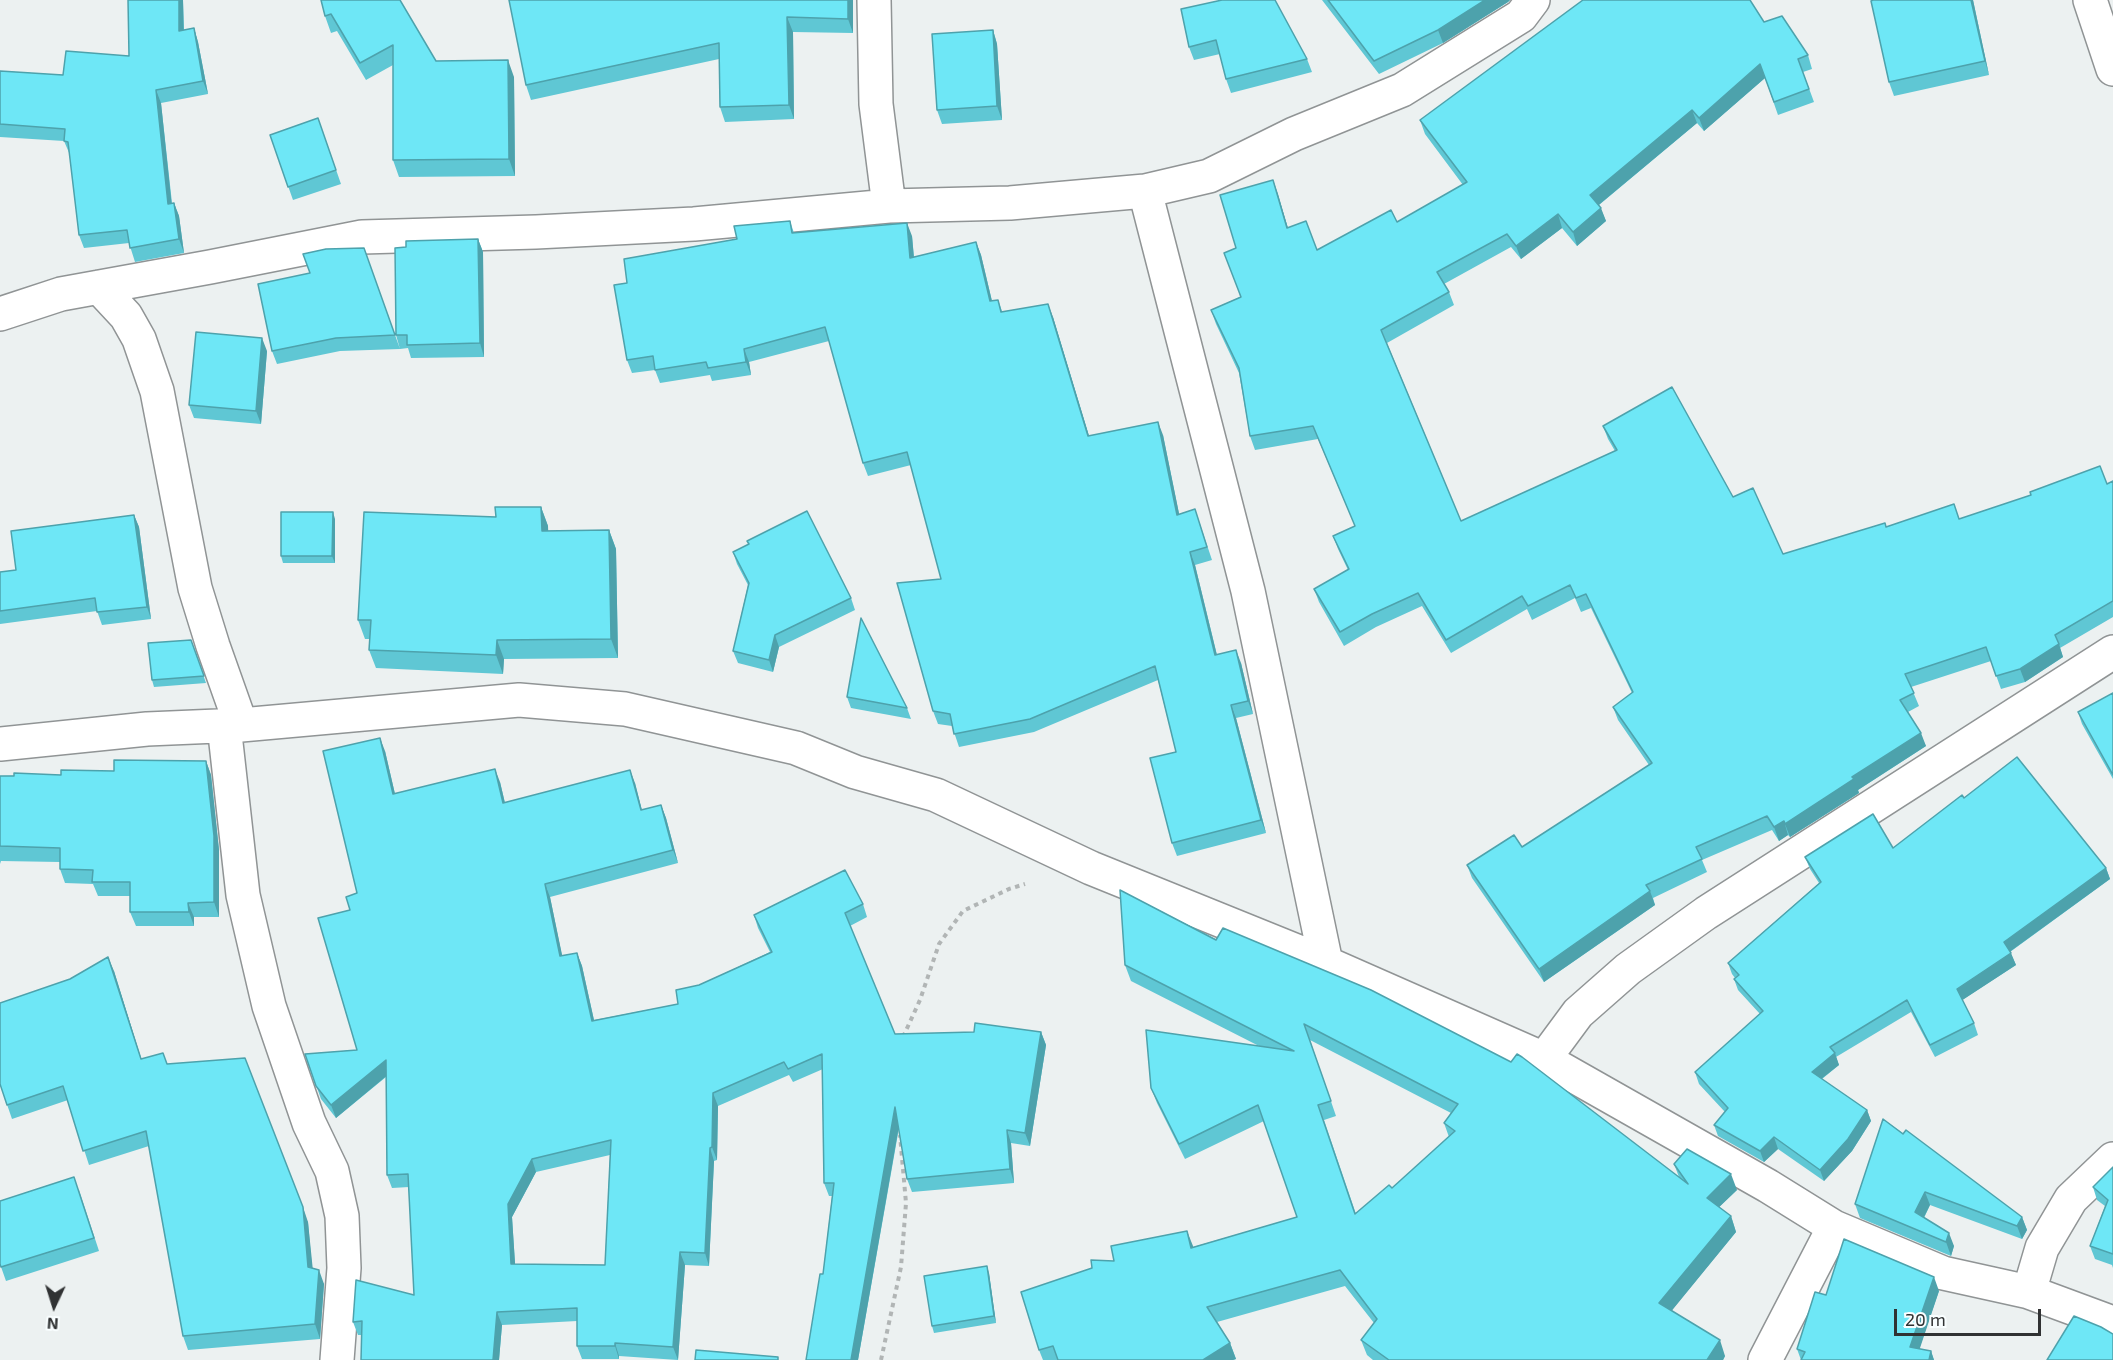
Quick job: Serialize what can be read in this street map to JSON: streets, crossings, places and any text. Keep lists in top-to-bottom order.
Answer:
{
  "scale_bar": "20 m",
  "north": "bottom"
}
